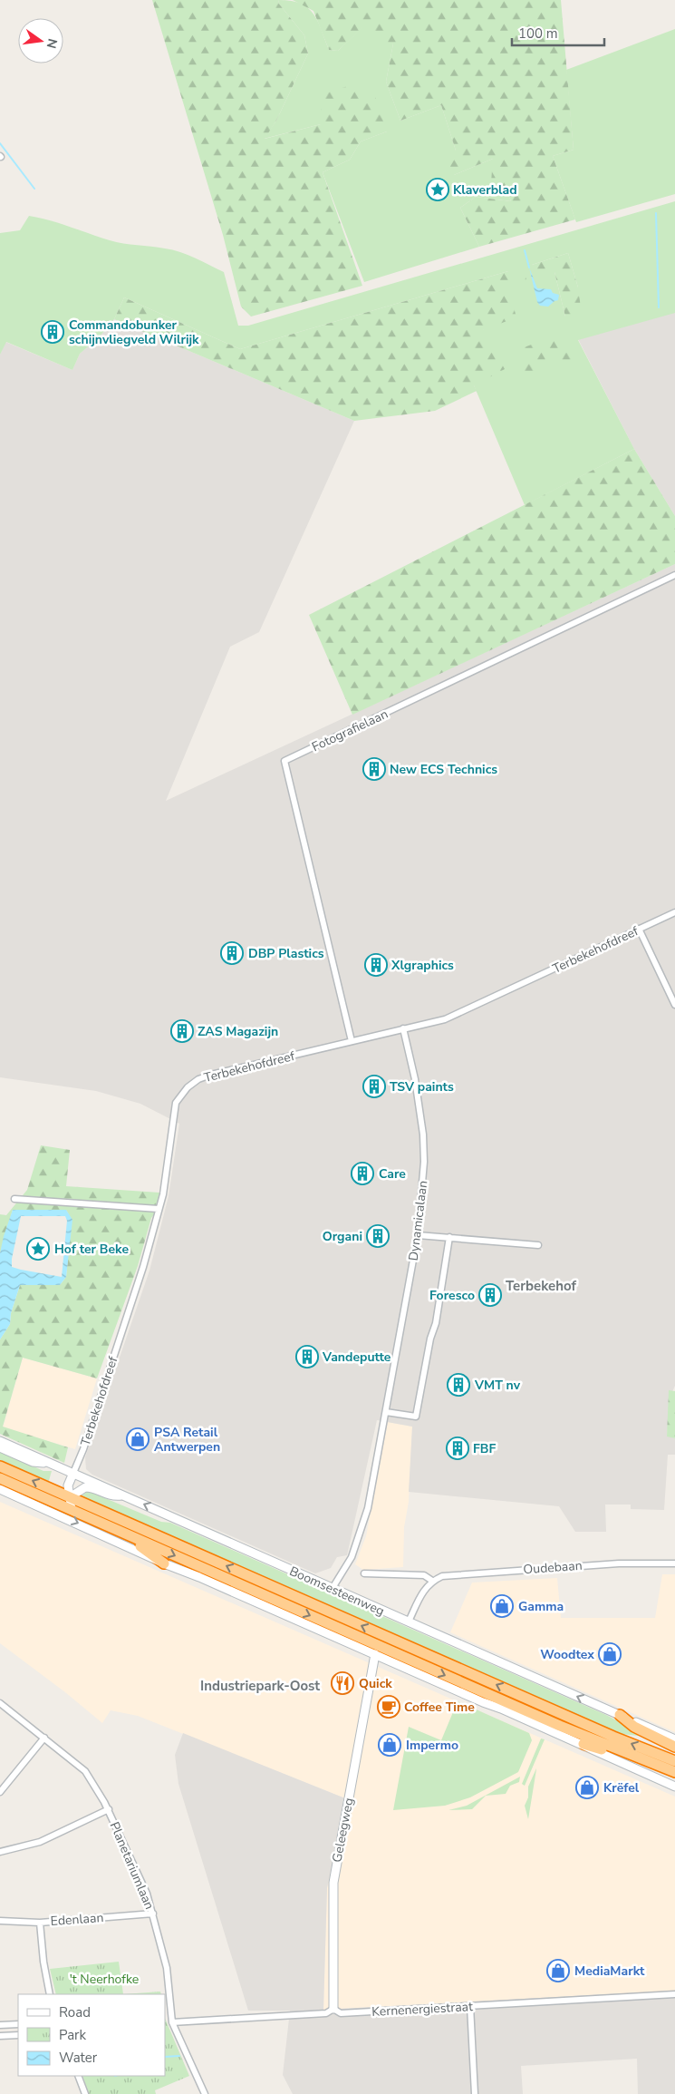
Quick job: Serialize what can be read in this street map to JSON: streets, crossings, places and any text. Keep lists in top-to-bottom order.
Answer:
{
  "streets": {
    "main road": ["Terbekehofdreef", "Boomsesteenweg", "Geleegweg"],
    "street": [
      "Fotografielaan",
      "Dynamicalaan",
      "Oudebaan",
      "Planetariumlaan",
      "Edenlaan",
      "Kernenergiestraat"
    ]
  },
  "crossings": [
    ["Fotografielaan", "Terbekehofdreef"],
    ["Terbekehofdreef", "Dynamicalaan"],
    ["Terbekehofdreef", "Boomsesteenweg"],
    ["Dynamicalaan", "Boomsesteenweg"],
    ["Geleegweg", "Kernenergiestraat"],
    ["Planetariumlaan", "Edenlaan"],
    ["Planetariumlaan", "Kernenergiestraat"]
  ],
  "districts": ["Terbekehof", "Industriepark-Oost"],
  "parks": ["'t Neerhofke"],
  "places": {
    "place": ["Klaverblad", "Hof ter Beke"],
    "building": [
      "Commandobunker schijnvliegveld Wilrijk",
      "New ECS Technics",
      "DBP Plastics",
      "Xlgraphics",
      "ZAS Magazijn",
      "TSV paints",
      "Care",
      "Organi",
      "Foresco",
      "Vandeputte",
      "VMT nv",
      "FBF"
    ],
    "shop": [
      "PSA Retail Antwerpen",
      "Gamma",
      "Woodtex",
      "Impermo",
      "Krëfel",
      "MediaMarkt"
    ],
    "restaurant": ["Quick"],
    "cafe": ["Coffee Time"]
  },
  "legend": ["Road", "Park", "Water"],
  "scale_bar": "100 m",
  "north": "right"
}
